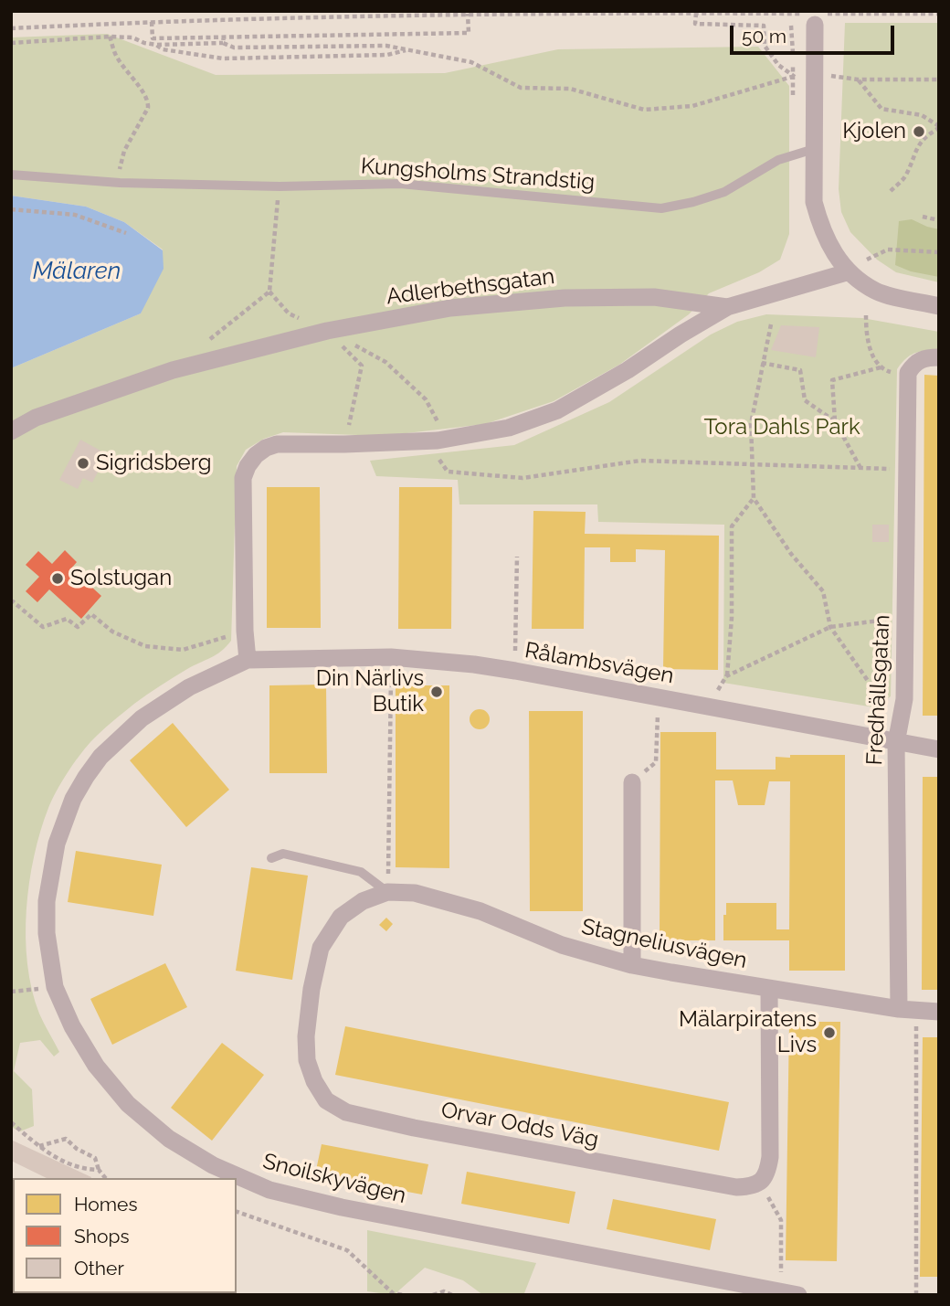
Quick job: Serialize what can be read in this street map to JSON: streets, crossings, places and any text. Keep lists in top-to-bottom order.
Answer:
{
  "streets": {
    "street": [
      "Adlerbethsgatan",
      "Rålambsvägen",
      "Fredhällsgatan",
      "Stagneliusvägen",
      "Orvar Odds Väg",
      "Snoilskyvägen"
    ],
    "lane": ["Kungsholms Strandstig"]
  },
  "crossings": [
    ["Rålambsvägen", "Fredhällsgatan"],
    ["Rålambsvägen", "Snoilskyvägen"],
    ["Fredhällsgatan", "Stagneliusvägen"],
    ["Stagneliusvägen", "Orvar Odds Väg"]
  ],
  "water": ["Mälaren"],
  "parks": ["Tora Dahls Park"],
  "places": [
    "Kjolen",
    "Sigridsberg",
    "Solstugan",
    "Din Närlivs Butik",
    "Mälarpiratens Livs"
  ],
  "legend": ["Homes", "Shops", "Other"],
  "scale_bar": "50 m"
}
